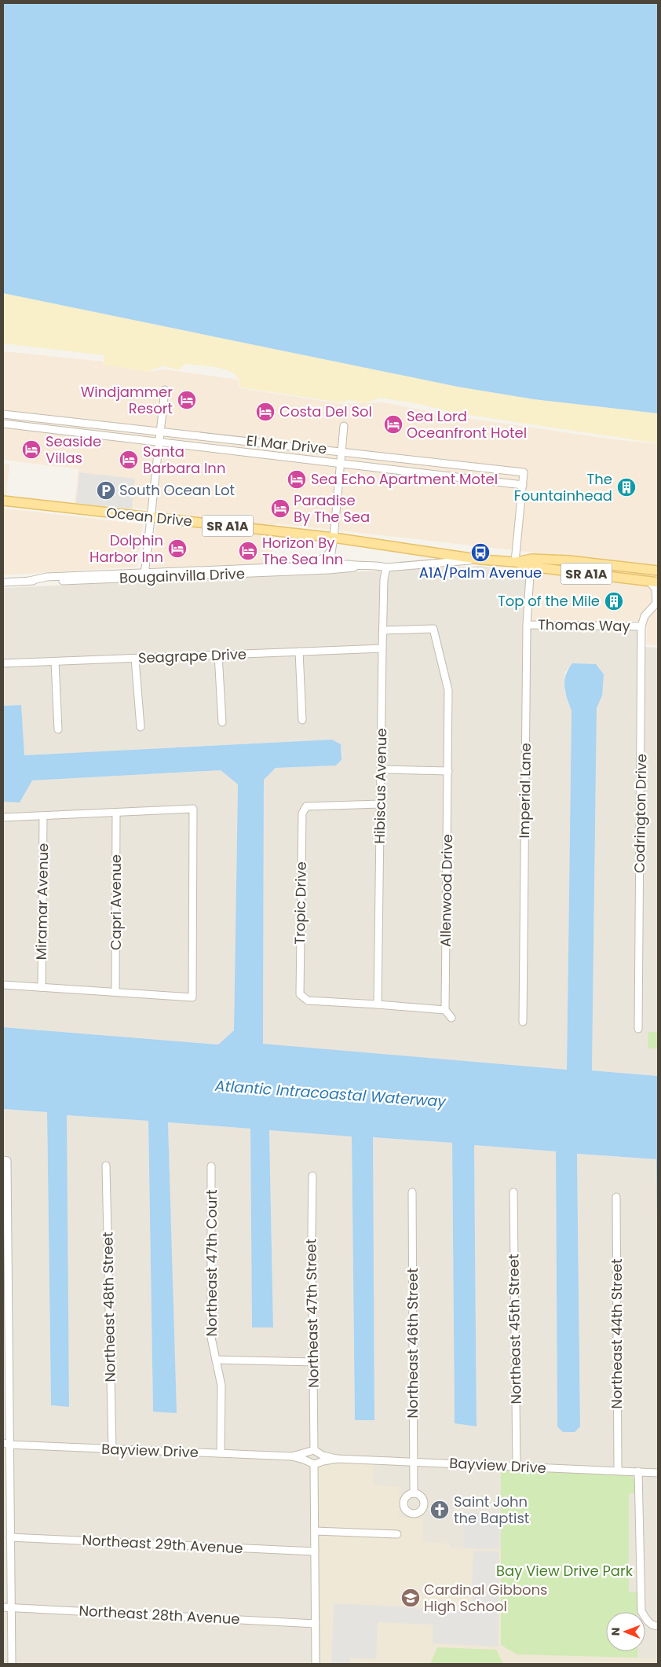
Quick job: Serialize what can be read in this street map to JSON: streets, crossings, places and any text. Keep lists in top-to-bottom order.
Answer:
{
  "streets": {
    "main road": ["Ocean Drive", "SR A1A"],
    "street": [
      "El Mar Drive",
      "Bougainvilla Drive",
      "Thomas Way",
      "Seagrape Drive",
      "Hibiscus Avenue",
      "Imperial Lane",
      "Codrington Drive",
      "Allenwood Drive",
      "Miramar Avenue",
      "Capri Avenue",
      "Tropic Drive",
      "Northeast 47th Court",
      "Northeast 48th Street",
      "Northeast 47th Street",
      "Northeast 45th Street",
      "Northeast 44th Street",
      "Northeast 46th Street",
      "Bayview Drive",
      "Northeast 29th Avenue",
      "Northeast 28th Avenue"
    ]
  },
  "crossings": [
    ["Ocean Drive", "SR A1A"],
    ["Ocean Drive", "Bougainvilla Drive"],
    ["SR A1A", "Bougainvilla Drive"],
    ["SR A1A", "Imperial Lane"],
    ["SR A1A", "Codrington Drive"],
    ["Bougainvilla Drive", "Hibiscus Avenue"],
    ["Thomas Way", "Imperial Lane"],
    ["Thomas Way", "Codrington Drive"],
    ["Seagrape Drive", "Hibiscus Avenue"],
    ["Hibiscus Avenue", "Allenwood Drive"],
    ["Hibiscus Avenue", "Tropic Drive"],
    ["Northeast 47th Court", "Bayview Drive"],
    ["Northeast 48th Street", "Bayview Drive"],
    ["Northeast 47th Street", "Bayview Drive"],
    ["Northeast 45th Street", "Bayview Drive"],
    ["Northeast 44th Street", "Bayview Drive"],
    ["Northeast 46th Street", "Bayview Drive"]
  ],
  "water": ["Atlantic Intracoastal Waterway"],
  "parks": ["Bay View Drive Park"],
  "places": {
    "hotel": [
      "Windjammer Resort",
      "Costa Del Sol",
      "Sea Lord Oceanfront Hotel",
      "Seaside Villas",
      "Santa Barbara Inn",
      "Sea Echo Apartment Motel",
      "Paradise By The Sea",
      "Dolphin Harbor Inn",
      "Horizon By The Sea Inn"
    ],
    "building": ["The Fountainhead", "Top of the Mile"],
    "parking": ["South Ocean Lot"],
    "bus stop": ["A1A/Palm Avenue"],
    "church": ["Saint John the Baptist"],
    "school or university": ["Cardinal Gibbons High School"]
  },
  "north": "left"
}
